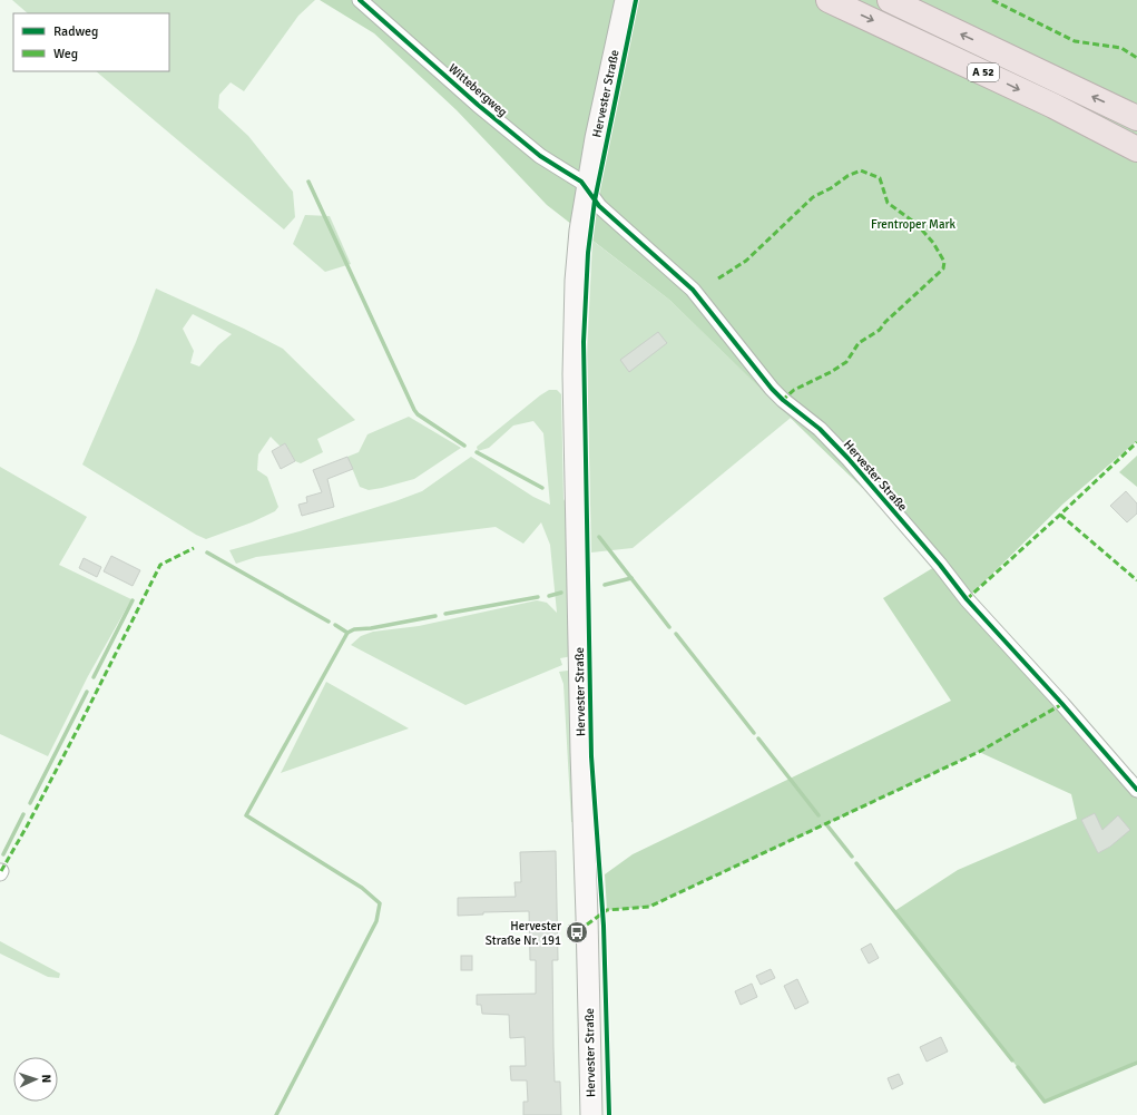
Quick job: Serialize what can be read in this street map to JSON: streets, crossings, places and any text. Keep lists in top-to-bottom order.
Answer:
{
  "streets": {
    "highway": ["A 52"],
    "main road": ["Hervester Straße"],
    "street": ["Wittebergweg"]
  },
  "crossings": [
    ["Wittebergweg", "Hervester Straße"]
  ],
  "parks": ["Frentroper Mark"],
  "places": {
    "bus stop": ["Hervester Straße Nr. 191"]
  },
  "legend": ["Radweg", "Weg"],
  "north": "right"
}
